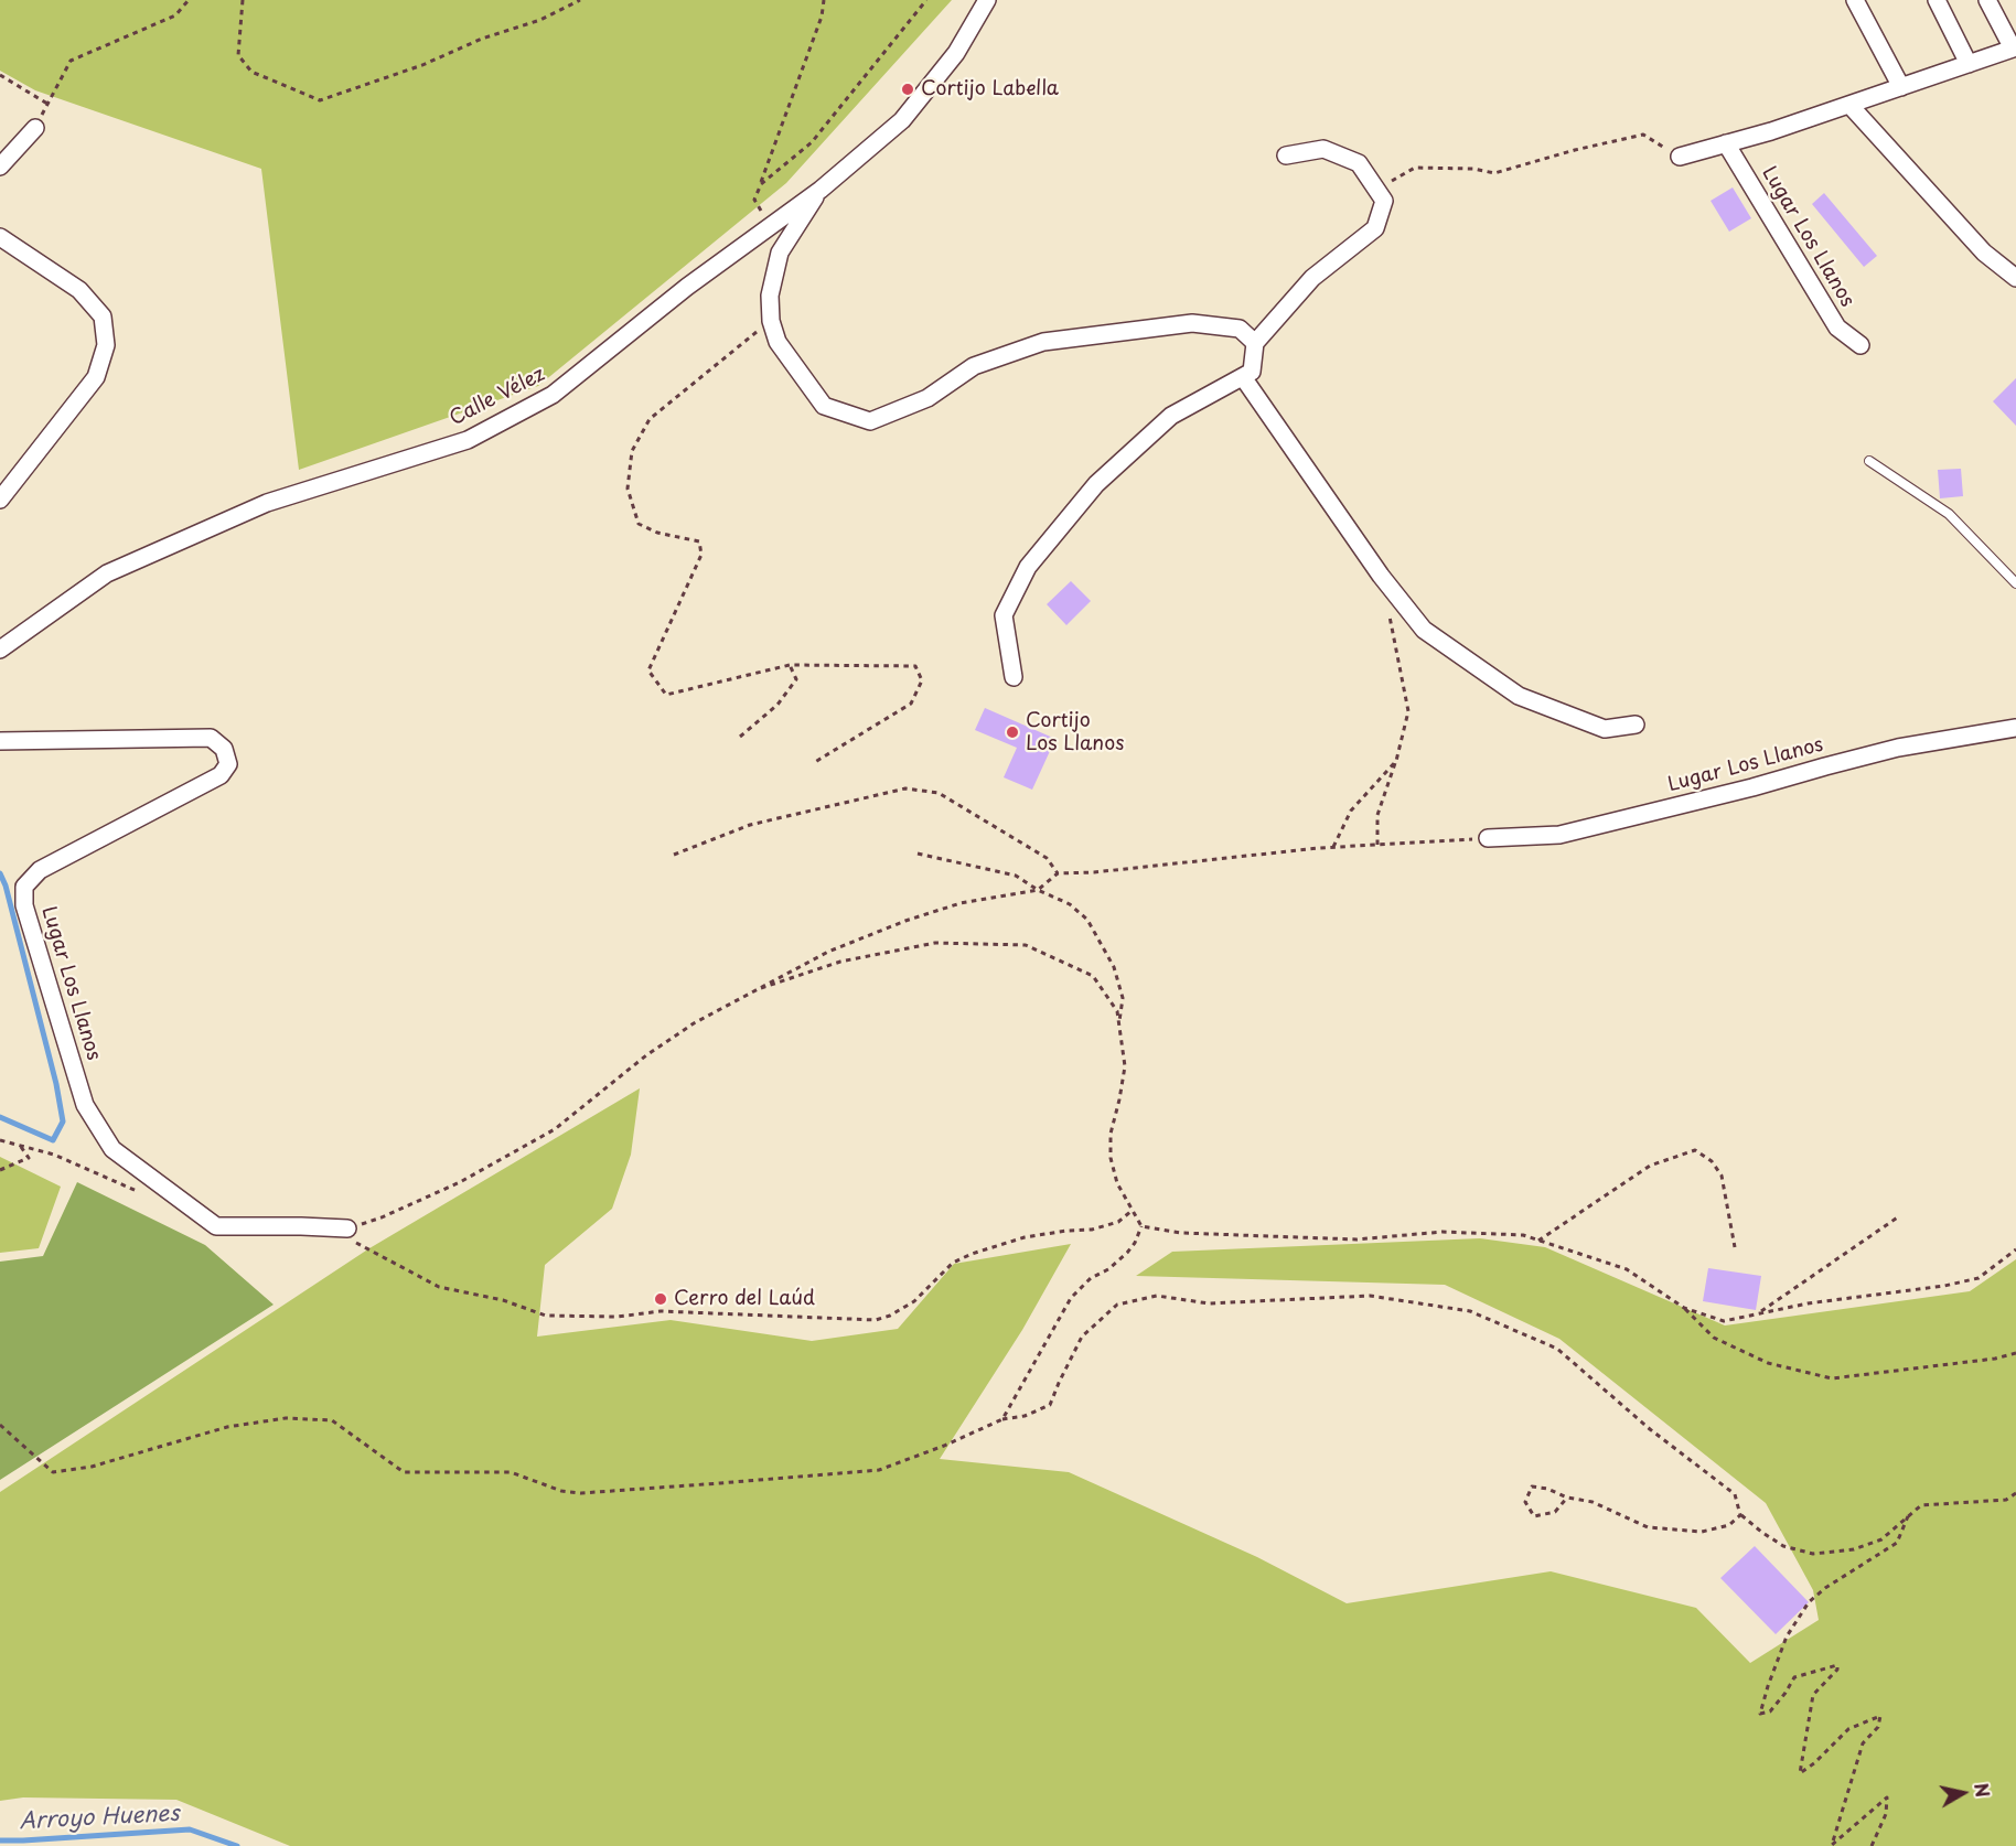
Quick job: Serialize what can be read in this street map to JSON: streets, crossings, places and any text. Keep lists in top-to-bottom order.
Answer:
{
  "streets": {
    "street": ["Lugar Los Llanos", "Calle Vélez"]
  },
  "water": ["Arroyo Huenes"],
  "places": ["Cortijo Labella", "Cortijo Los Llanos", "Cerro del Laúd"],
  "north": "right"
}
